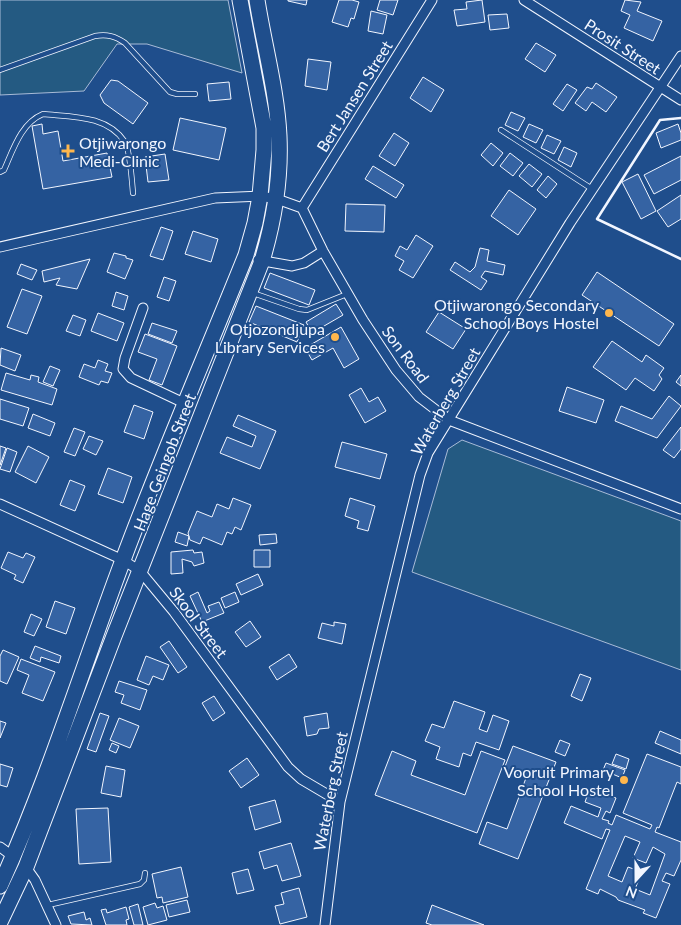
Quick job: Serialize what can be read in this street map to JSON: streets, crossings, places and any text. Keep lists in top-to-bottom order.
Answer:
{
  "streets": {
    "highway": ["Hage Geingob Street"],
    "street": [
      "Prosit Street",
      "Bert Jansen Street",
      "Son Road",
      "Waterberg Street",
      "Skool Street"
    ]
  },
  "crossings": [
    ["Prosit Street", "Waterberg Street"],
    ["Bert Jansen Street", "Son Road"],
    ["Son Road", "Waterberg Street"],
    ["Waterberg Street", "Skool Street"],
    ["Hage Geingob Street", "Skool Street"]
  ],
  "places": {
    "health": ["Otjiwarongo Medi-Clinic"],
    "other": ["Otjiwarongo Secondary School Boys Hostel", "Otjozondjupa Library Services", "Vooruit Primary School Hostel"]
  },
  "north": "bottom"
}
